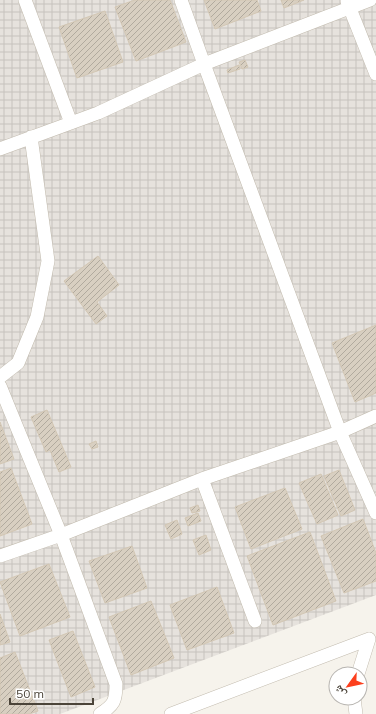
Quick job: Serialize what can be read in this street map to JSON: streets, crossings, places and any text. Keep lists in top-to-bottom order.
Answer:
{
  "scale_bar": "50 m",
  "north": "bottom left"
}
